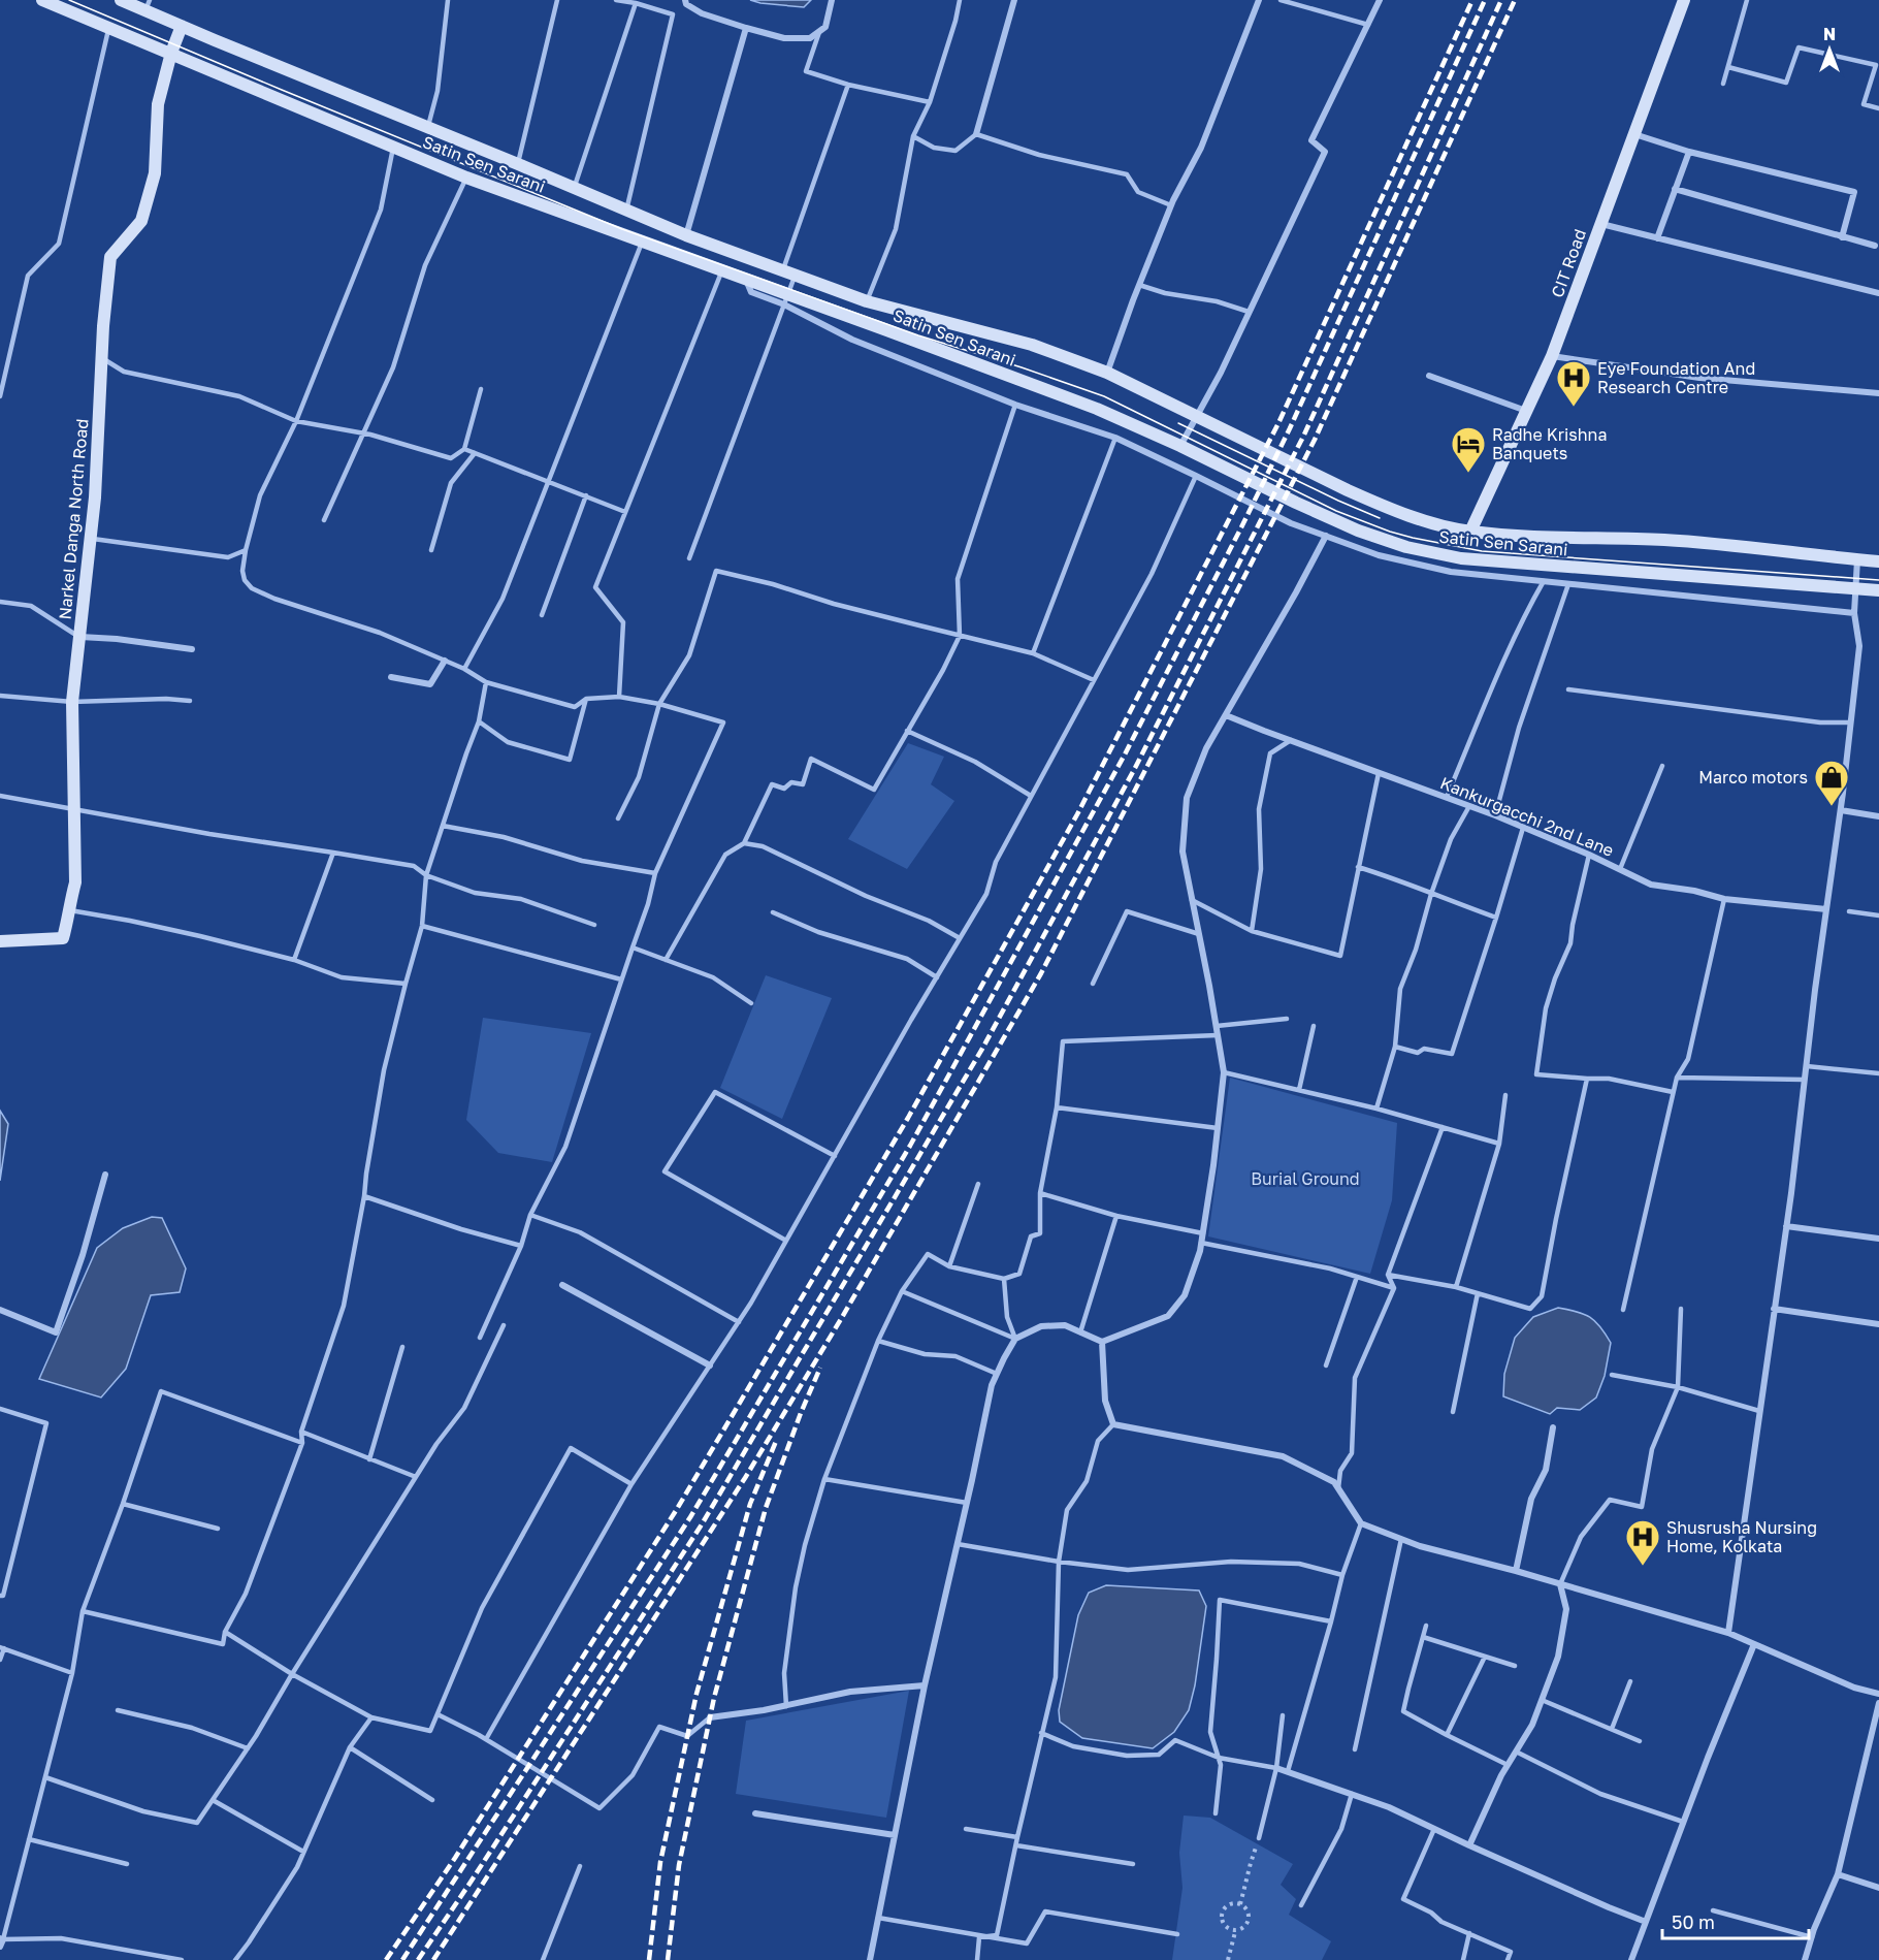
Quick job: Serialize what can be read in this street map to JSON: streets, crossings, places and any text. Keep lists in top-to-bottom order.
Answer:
{
  "streets": {
    "main road": ["Satin Sen Sarani", "CIT Road", "Narkel Danga North Road"],
    "street": ["Kankurgacchi 2nd Lane"]
  },
  "crossings": [
    ["Satin Sen Sarani", "CIT Road"],
    ["Satin Sen Sarani", "Narkel Danga North Road"]
  ],
  "parks": ["Burial Ground"],
  "places": {
    "hospital": ["Eye Foundation And Research Centre", "Shusrusha Nursing Home, Kolkata"],
    "hotel": ["Radhe Krishna Banquets"],
    "shop": ["Marco motors"]
  },
  "scale_bar": "50 m",
  "north": "top"
}
